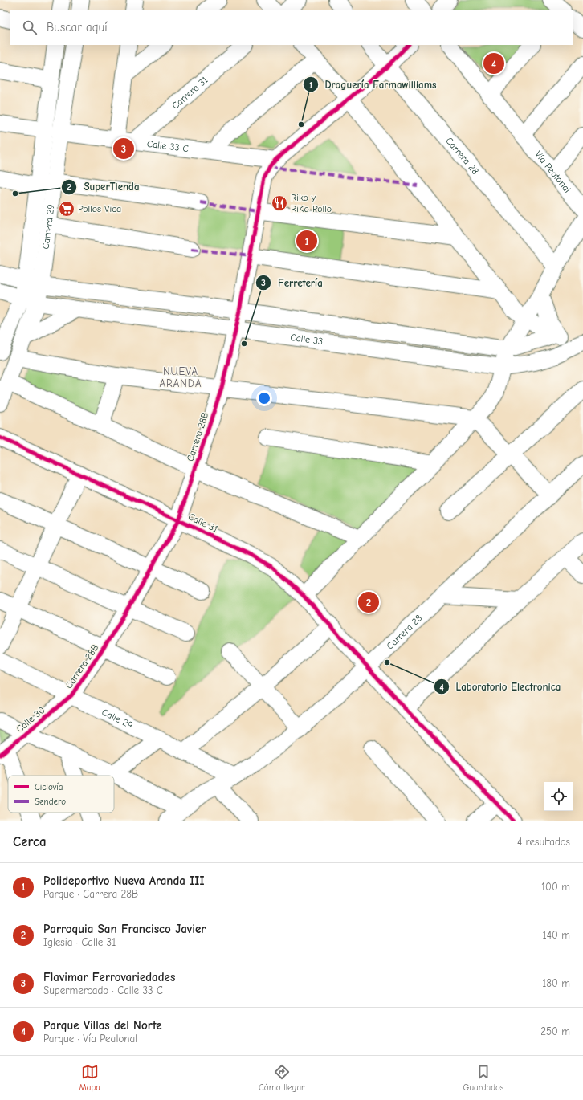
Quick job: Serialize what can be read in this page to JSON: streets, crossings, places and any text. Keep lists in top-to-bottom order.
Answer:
{
  "streets": {
    "street": [
      "Carrera 31",
      "Calle 33 C",
      "Carrera 28",
      "Vía Peatonal",
      "Carrera 29",
      "Calle 33",
      "Carrera 28B",
      "Calle 31",
      "Calle 29",
      "Calle 30"
    ]
  },
  "crossings": [
    ["Carrera 31", "Calle 33 C"],
    ["Calle 33 C", "Carrera 29"],
    ["Calle 33 C", "Carrera 28B"],
    ["Carrera 28", "Carrera 28B"],
    ["Carrera 28", "Calle 31"],
    ["Carrera 28", "Calle 29"],
    ["Carrera 29", "Calle 33"],
    ["Calle 33", "Carrera 28B"],
    ["Carrera 28B", "Calle 31"],
    ["Carrera 28B", "Calle 29"],
    ["Carrera 28B", "Calle 30"],
    ["Calle 29", "Calle 30"]
  ],
  "districts": ["NUEVA ARANDA"],
  "places": {
    "other": [
      "Droguería Farmawilliams",
      "SuperTienda",
      "Ferretería",
      "Laboratorio Electronica"
    ],
    "restaurant": ["Riko y RiKo Pollo"],
    "supermarket": ["Pollos Vica"]
  },
  "legend": ["Ciclovía", "Sendero"],
  "page": {
    "search": "Buscar aquí",
    "pins": [
      "4",
      "3",
      "1",
      "2"
    ],
    "heading": ["Cerca", "4 resultados"],
    "list": [
      {
        "mark": "1",
        "name": "Polideportivo Nueva Aranda III",
        "note": "Parque · Carrera 28B",
        "value": "100 m"
      },
      {
        "mark": "2",
        "name": "Parroquia San Francisco Javier",
        "note": "Iglesia · Calle 31",
        "value": "140 m"
      },
      {
        "mark": "3",
        "name": "Flavimar Ferrovariedades",
        "note": "Supermercado · Calle 33 C",
        "value": "180 m"
      },
      {
        "mark": "4",
        "name": "Parque Villas del Norte",
        "note": "Parque · Vía Peatonal",
        "value": "250 m"
      }
    ],
    "nav": ["Mapa", "Cómo llegar", "Guardados"]
  }
}
